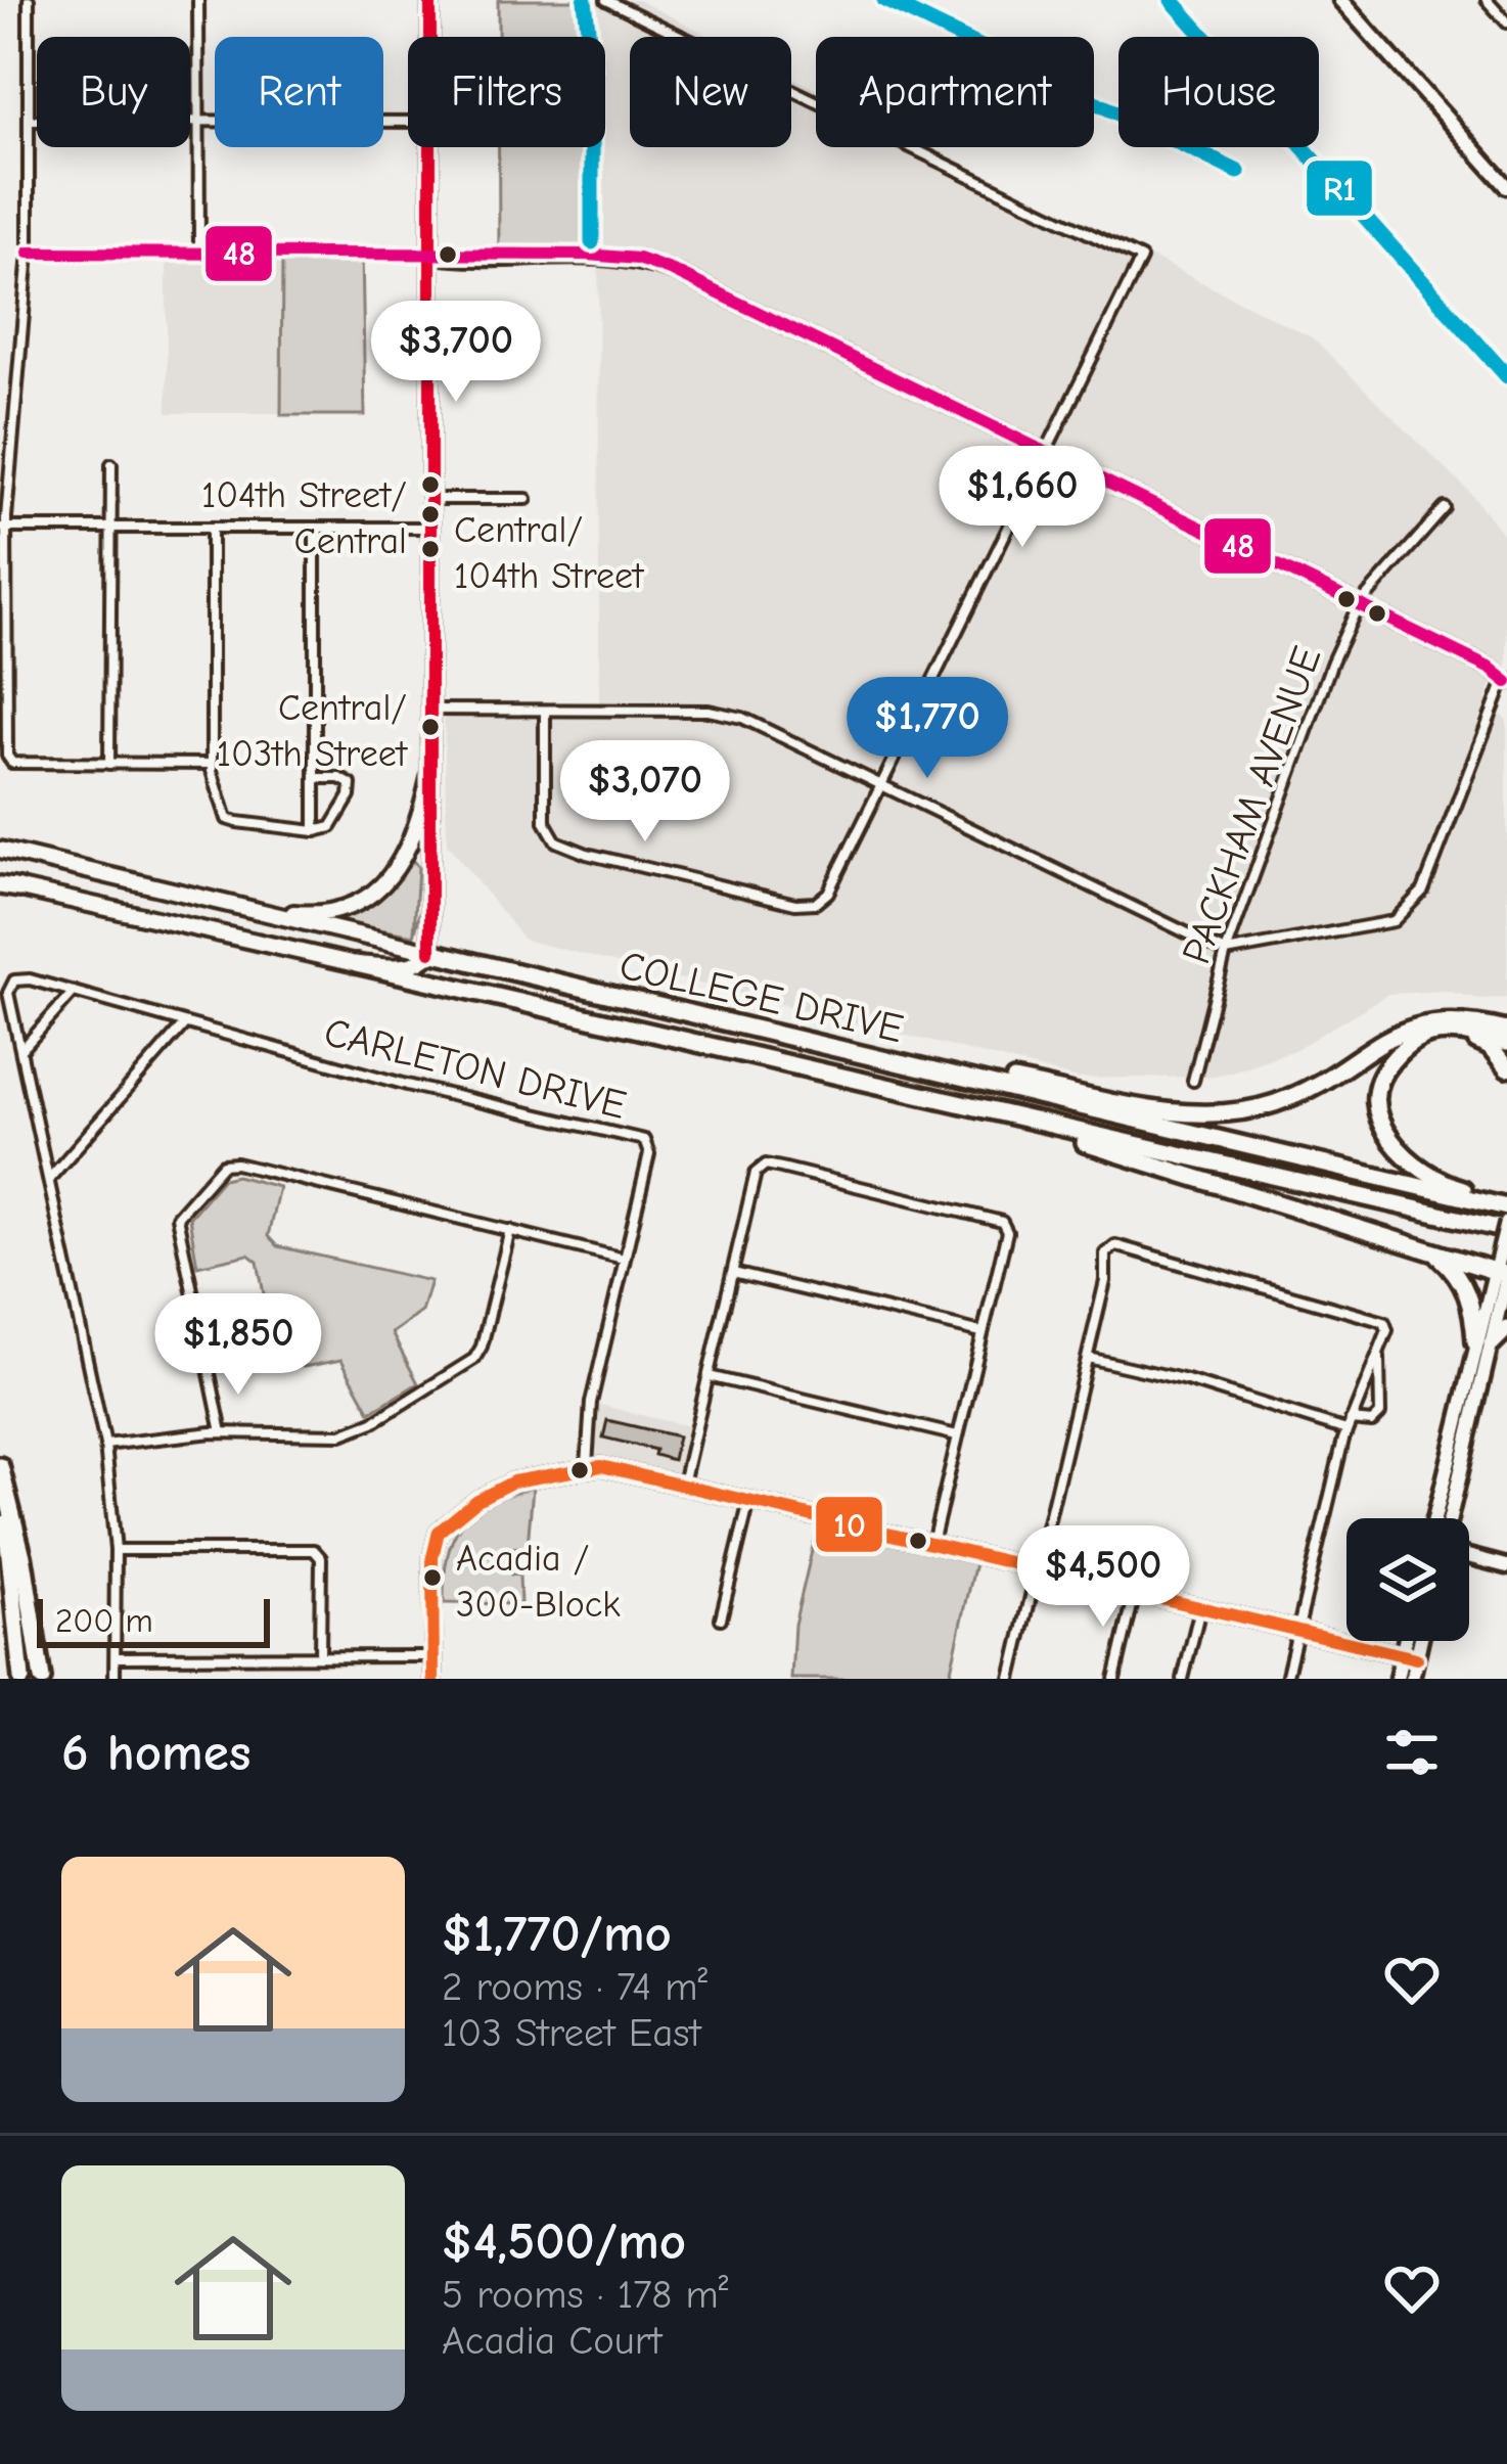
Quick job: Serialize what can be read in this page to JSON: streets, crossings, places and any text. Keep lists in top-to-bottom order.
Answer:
{
  "streets": {
    "highway": ["COLLEGE DRIVE"],
    "street": ["PACKHAM AVENUE", "CARLETON DRIVE"]
  },
  "places": [
    "104th Street/ Central",
    "Central/ 104th Street",
    "Central/ 103th Street",
    "Acadia / 300-Block"
  ],
  "lines": ["transit line R1", "transit line 48", "transit line 10"],
  "scale_bar": "200 m",
  "page": {
    "chip": [
      "Buy",
      "Rent",
      "Filters",
      "New",
      "Apartment",
      "House"
    ],
    "price": [
      "$3,700",
      "$1,660",
      "$1,770",
      "$3,070",
      "$1,850",
      "$4,500"
    ],
    "scale": "200 m",
    "heading": "6 homes",
    "list": [
      {
        "name": "$1,770/mo",
        "note": "2 rooms · 74 m² · 103 Street East"
      },
      {
        "name": "$4,500/mo",
        "note": "5 rooms · 178 m² · Acadia Court"
      }
    ]
  }
}
